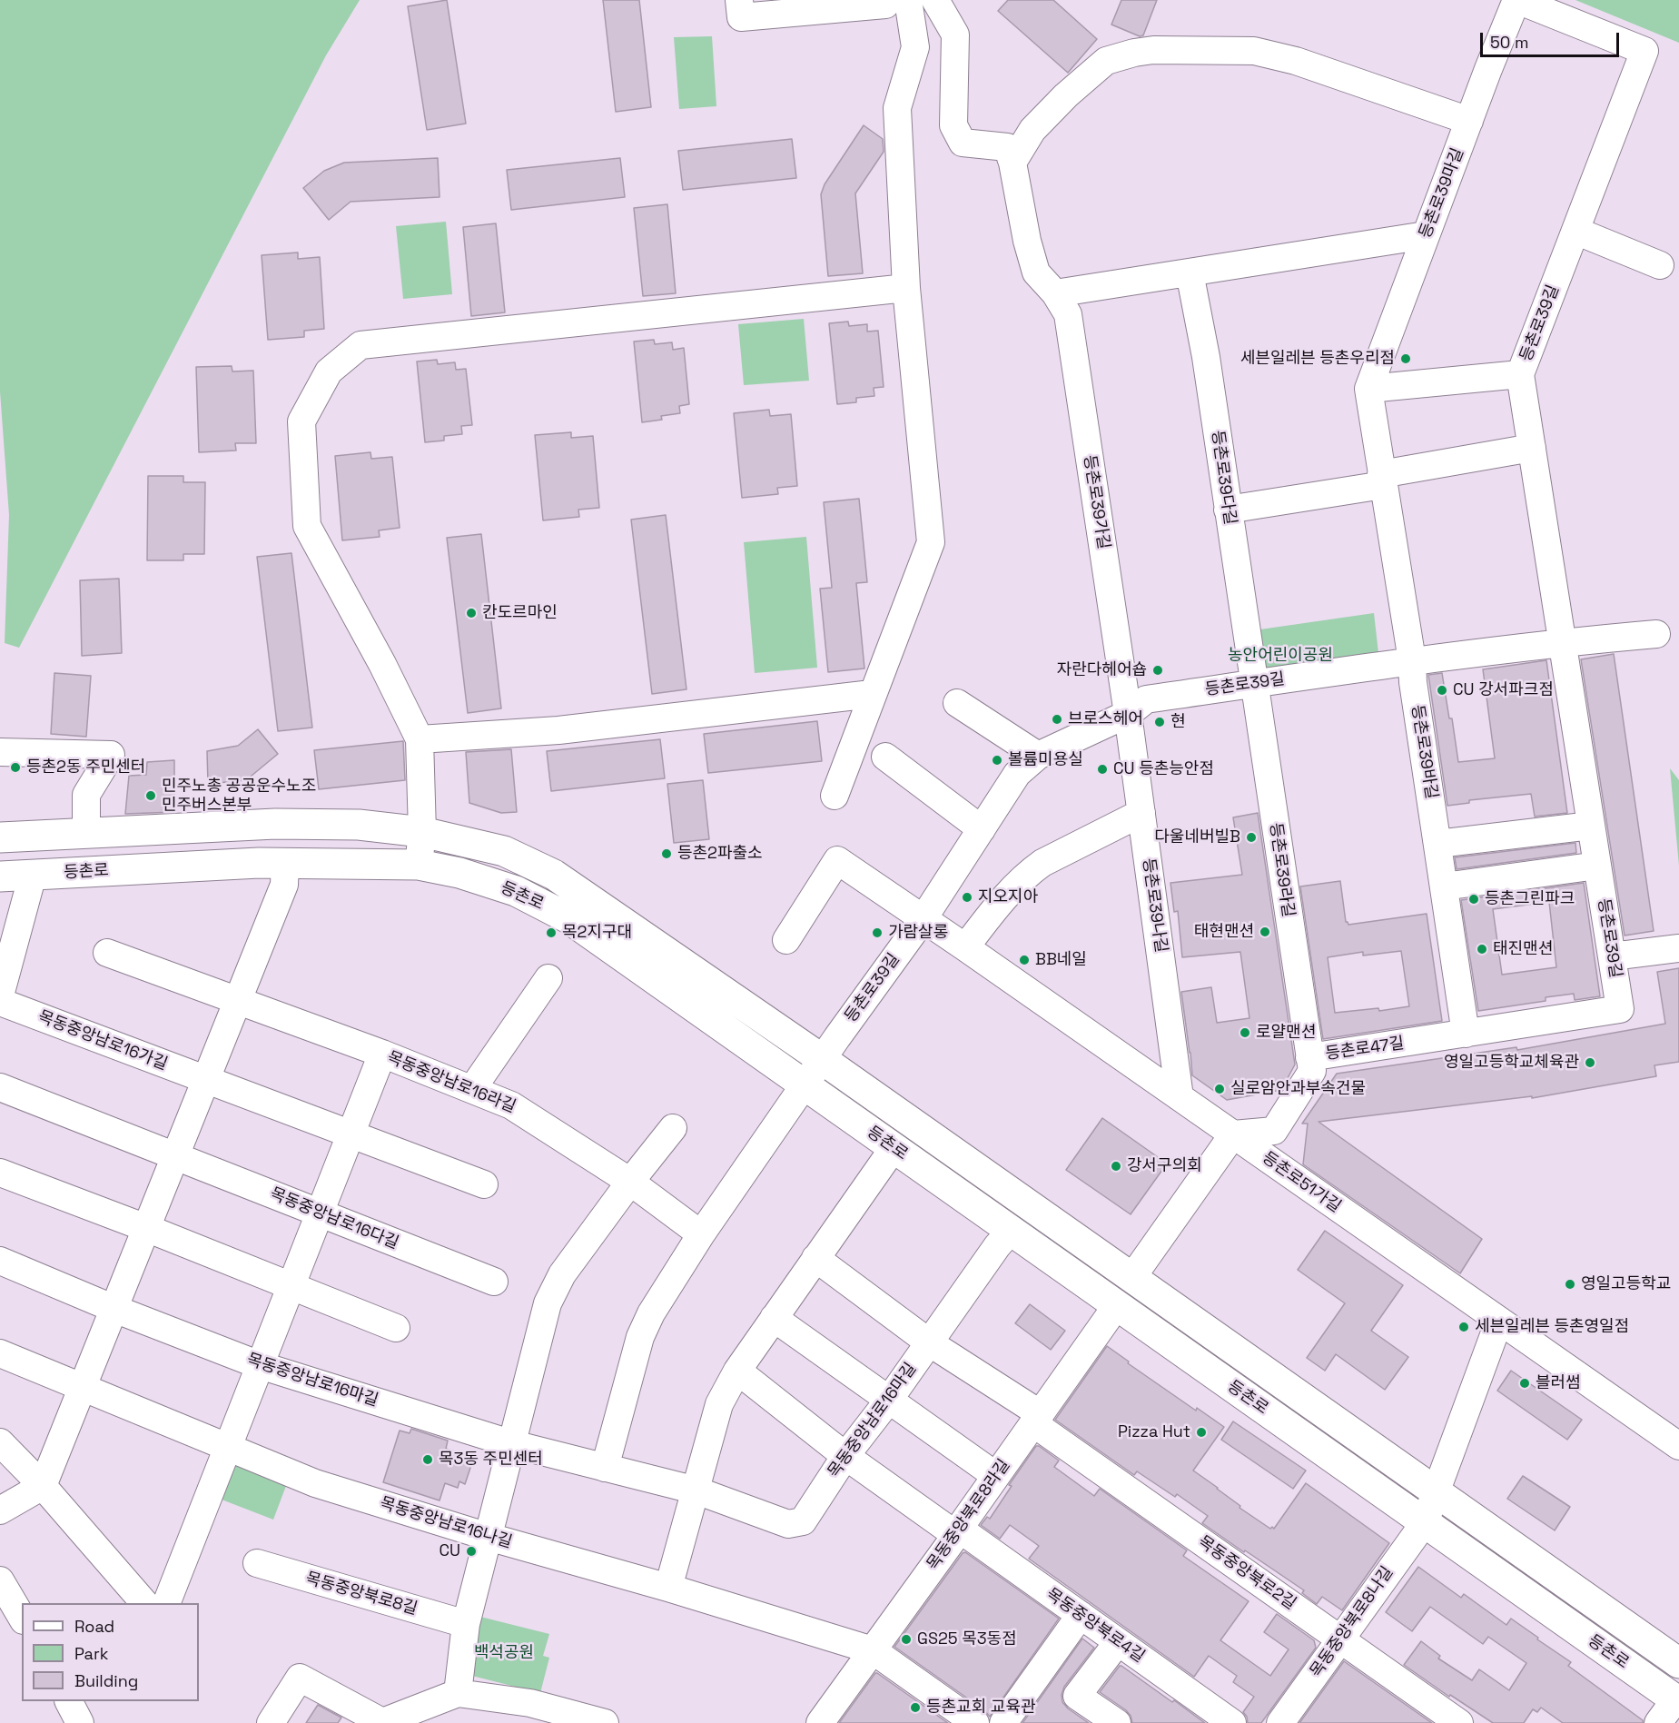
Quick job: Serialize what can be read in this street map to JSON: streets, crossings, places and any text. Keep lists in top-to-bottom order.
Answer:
{
  "streets": {
    "main road": ["등촌로"],
    "street": [
      "등촌로39마길",
      "등촌로39길",
      "등촌로39다길",
      "등촌로39가길",
      "등촌로39바길",
      "등촌로39라길",
      "등촌로39나길",
      "목동중앙남로16가길",
      "등촌로47길",
      "목동중앙남로16라길",
      "등촌로51가길",
      "목동중앙남로16다길",
      "목동중앙남로16마길",
      "목동중앙북로8라길",
      "목동중앙남로16나길",
      "목동중앙북로2길",
      "목동중앙북로8길",
      "목동중앙북로8나길",
      "목동중앙북로4길"
    ]
  },
  "crossings": [
    ["등촌로39마길", "등촌로39길"],
    ["등촌로39마길", "등촌로39바길"],
    ["등촌로39길", "등촌로39다길"],
    ["등촌로39길", "등촌로39가길"],
    ["등촌로39길", "등촌로39바길"],
    ["등촌로39길", "등촌로39라길"],
    ["등촌로39길", "등촌로"],
    ["등촌로39길", "등촌로39나길"],
    ["등촌로39길", "등촌로47길"],
    ["등촌로39길", "등촌로51가길"],
    ["등촌로39다길", "등촌로39라길"],
    ["등촌로39가길", "등촌로39나길"],
    ["등촌로39바길", "등촌로47길"],
    ["등촌로39라길", "등촌로47길"],
    ["등촌로", "목동중앙남로16마길"],
    ["등촌로", "목동중앙북로8라길"],
    ["등촌로", "목동중앙북로8나길"],
    ["등촌로39나길", "등촌로51가길"],
    ["등촌로47길", "등촌로51가길"],
    ["목동중앙남로16마길", "목동중앙북로2길"],
    ["목동중앙남로16마길", "목동중앙북로4길"],
    ["목동중앙북로8라길", "목동중앙남로16나길"],
    ["목동중앙북로8라길", "목동중앙북로2길"],
    ["목동중앙북로8라길", "목동중앙북로4길"],
    ["목동중앙북로2길", "목동중앙북로8나길"]
  ],
  "parks": ["농안어린이공원", "백석공원"],
  "places": [
    "세븐일레븐 등촌우리점",
    "칸도르마인",
    "자란다헤어숍",
    "CU 강서파크점",
    "브로스헤어",
    "현",
    "볼륨미용실",
    "등촌2동 주민센터",
    "CU 등촌능안점",
    "민주노총 공공운수노조 민주버스본부",
    "다울네버빌B",
    "등촌2파출소",
    "지오지아",
    "등촌그린파크",
    "태현맨션",
    "목2지구대",
    "가람살롱",
    "태진맨션",
    "BB네일",
    "로얄맨션",
    "영일고등학교체육관",
    "실로암안과부속건물",
    "강서구의회",
    "영일고등학교",
    "세븐일레븐 등촌영일점",
    "블러썸",
    "Pizza Hut",
    "목3동 주민센터",
    "CU",
    "GS25 목3동점",
    "등촌교회 교육관"
  ],
  "legend": ["Road", "Park", "Building"],
  "scale_bar": "50 m"
}
